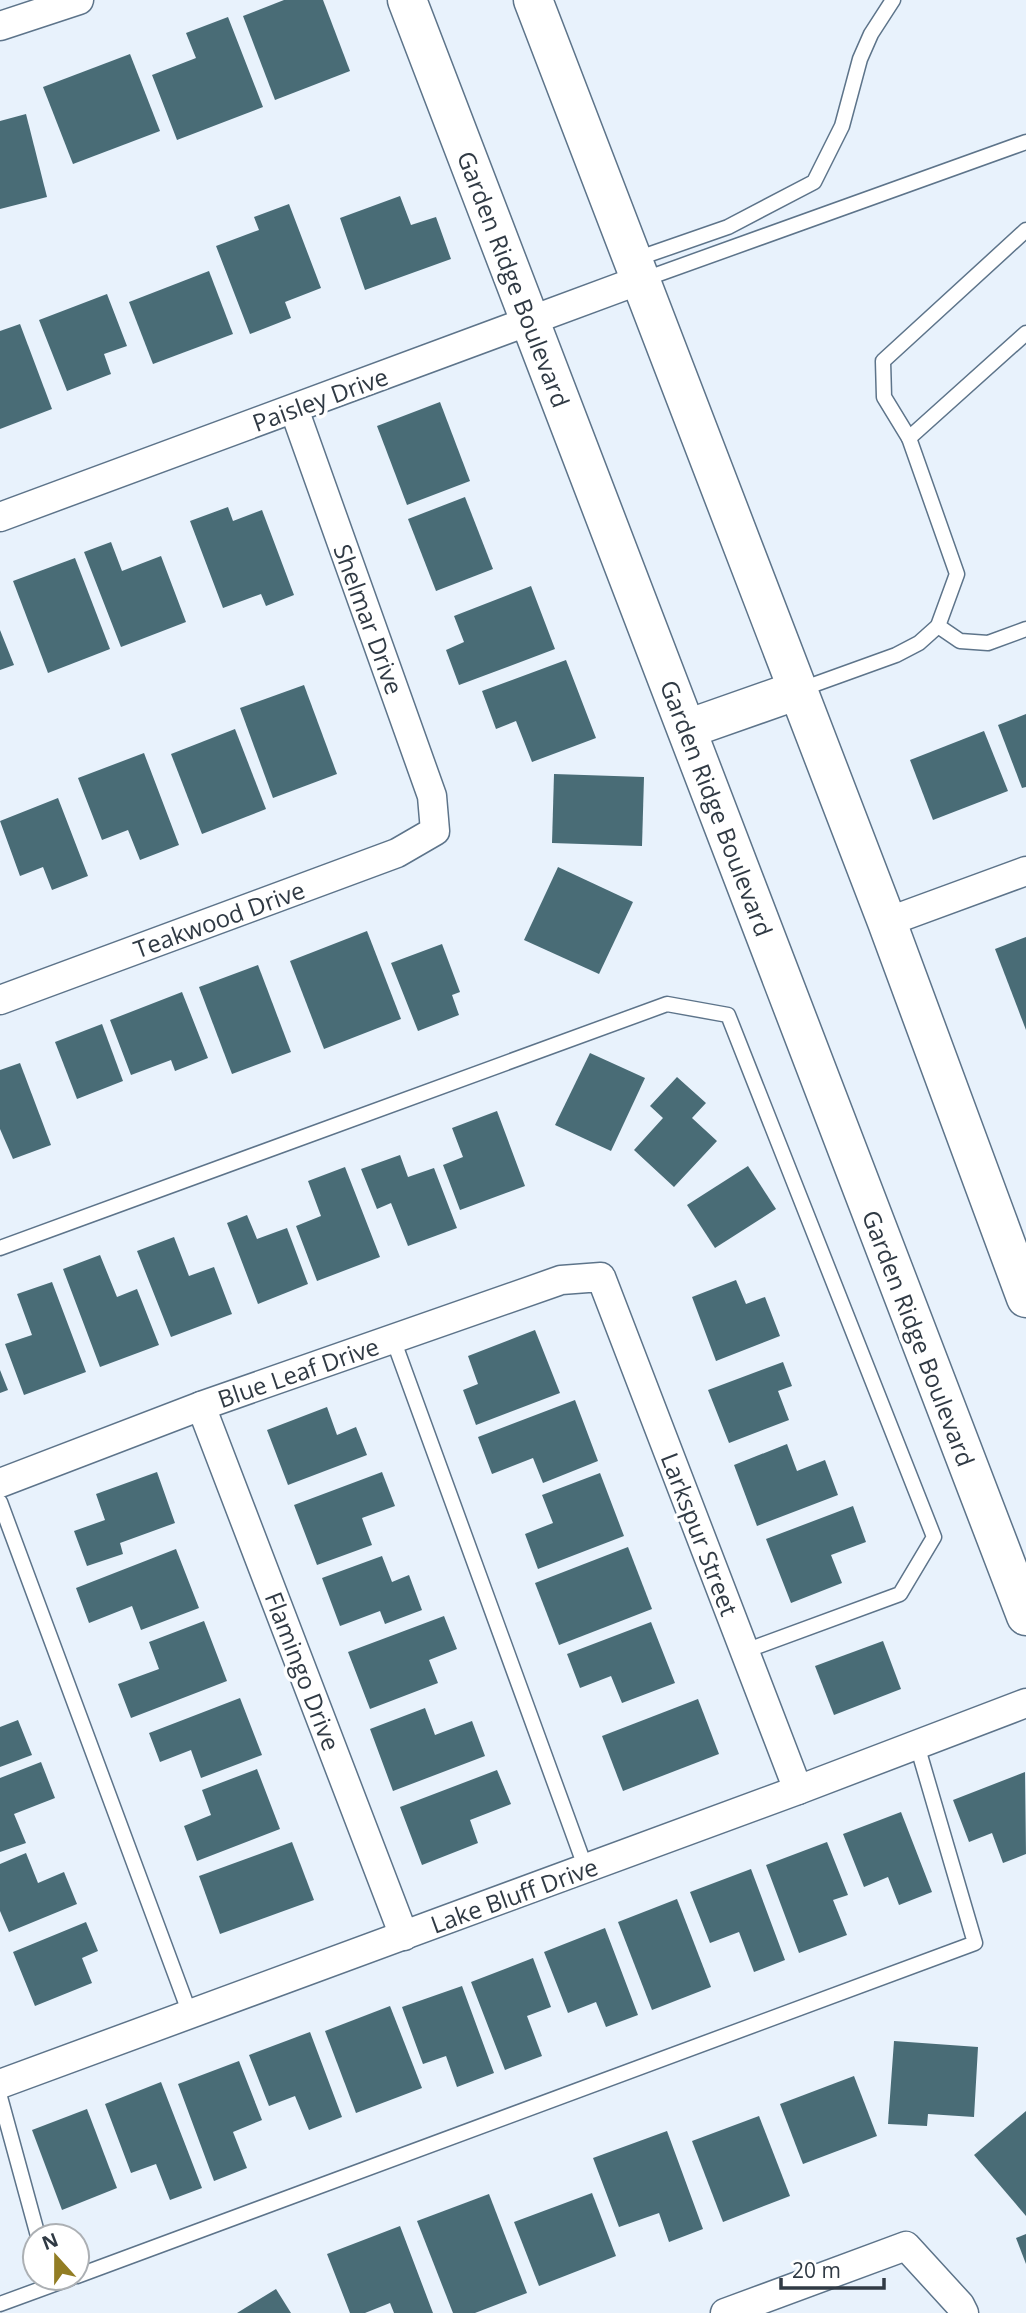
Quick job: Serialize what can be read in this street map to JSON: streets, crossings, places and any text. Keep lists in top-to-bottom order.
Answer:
{
  "streets": {
    "main road": ["Garden Ridge Boulevard"],
    "street": [
      "Paisley Drive",
      "Shelmar Drive",
      "Teakwood Drive",
      "Blue Leaf Drive",
      "Larkspur Street",
      "Flamingo Drive",
      "Lake Bluff Drive"
    ]
  },
  "crossings": [
    ["Garden Ridge Boulevard", "Paisley Drive"],
    ["Paisley Drive", "Shelmar Drive"],
    ["Shelmar Drive", "Teakwood Drive"],
    ["Blue Leaf Drive", "Larkspur Street"],
    ["Blue Leaf Drive", "Flamingo Drive"],
    ["Larkspur Street", "Lake Bluff Drive"],
    ["Flamingo Drive", "Lake Bluff Drive"]
  ],
  "scale_bar": "20 m",
  "north": "top"
}
